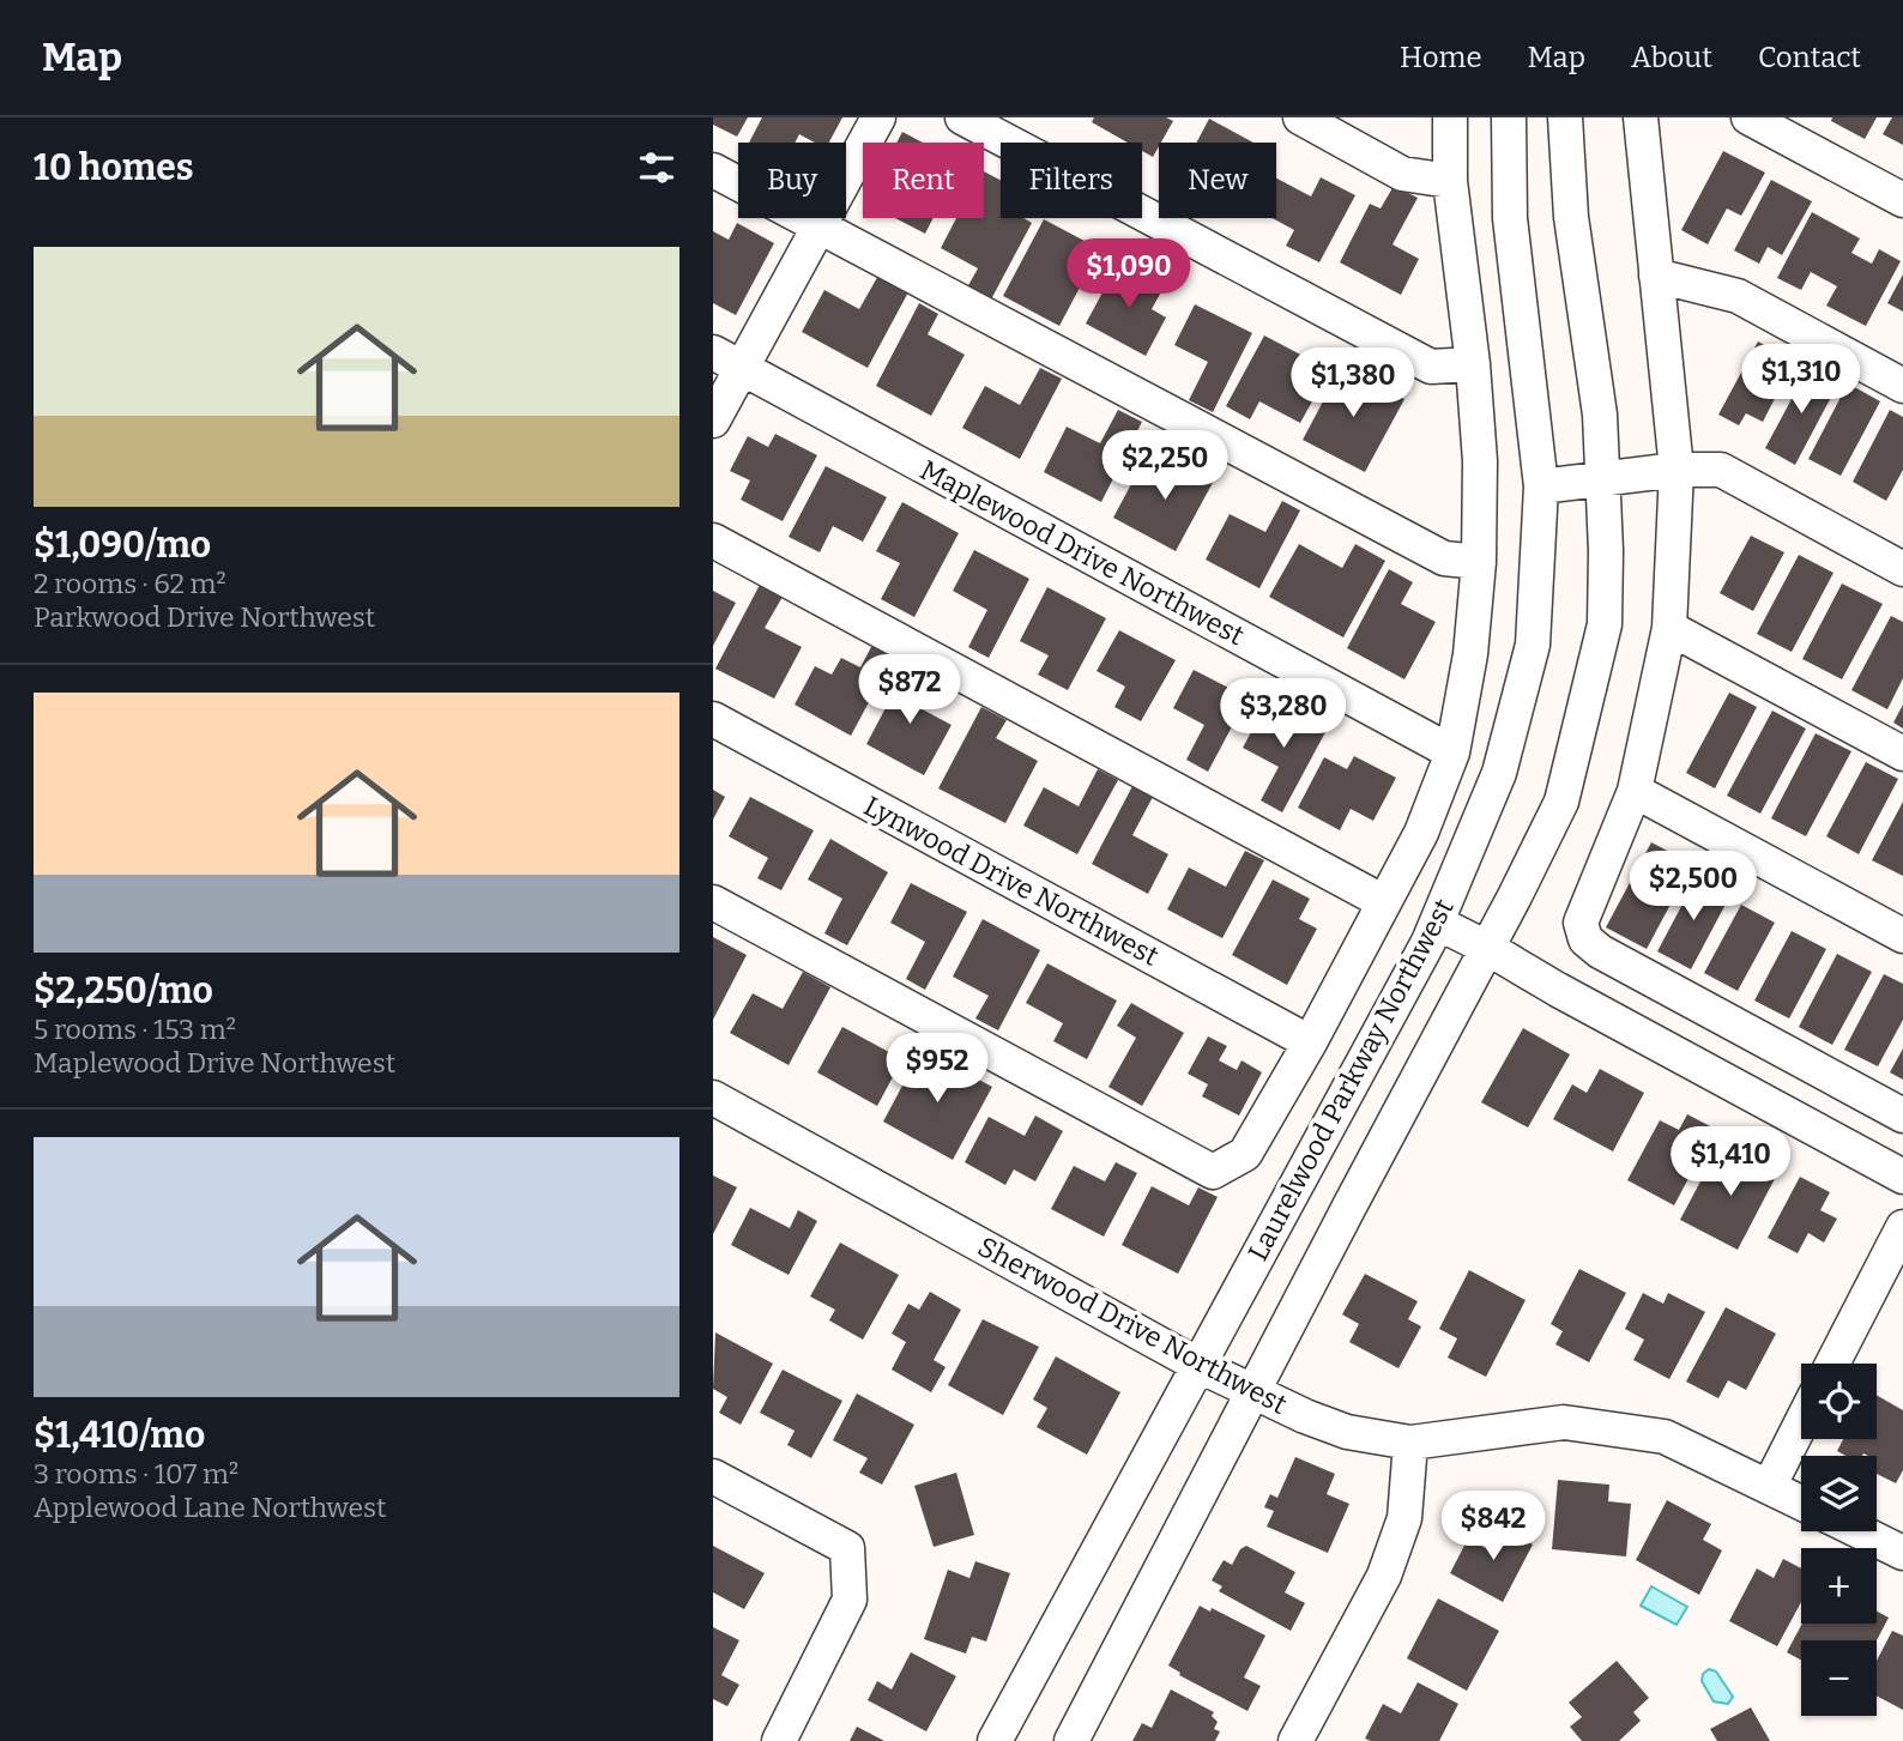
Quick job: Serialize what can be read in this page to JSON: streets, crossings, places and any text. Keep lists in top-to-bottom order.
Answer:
{
  "streets": {
    "street": [
      "Maplewood Drive Northwest",
      "Lynwood Drive Northwest",
      "Laurelwood Parkway Northwest",
      "Sherwood Drive Northwest"
    ]
  },
  "crossings": [
    ["Laurelwood Parkway Northwest", "Sherwood Drive Northwest"]
  ],
  "page": {
    "header": "Map",
    "nav": [
      "Home",
      "Map",
      "About",
      "Contact"
    ],
    "heading": "10 homes",
    "chip": [
      "Buy",
      "Rent",
      "Filters",
      "New"
    ],
    "list": [
      {
        "name": "$1,090/mo",
        "note": "2 rooms · 62 m² · Parkwood Drive Northwest"
      },
      {
        "name": "$2,250/mo",
        "note": "5 rooms · 153 m² · Maplewood Drive Northwest"
      },
      {
        "name": "$1,410/mo",
        "note": "3 rooms · 107 m² · Applewood Lane Northwest"
      }
    ],
    "price": [
      "$1,090",
      "$1,310",
      "$1,380",
      "$2,250",
      "$872",
      "$3,280",
      "$2,500",
      "$952",
      "$1,410",
      "$842"
    ],
    "map_buttons": ["+", "−"]
  }
}
